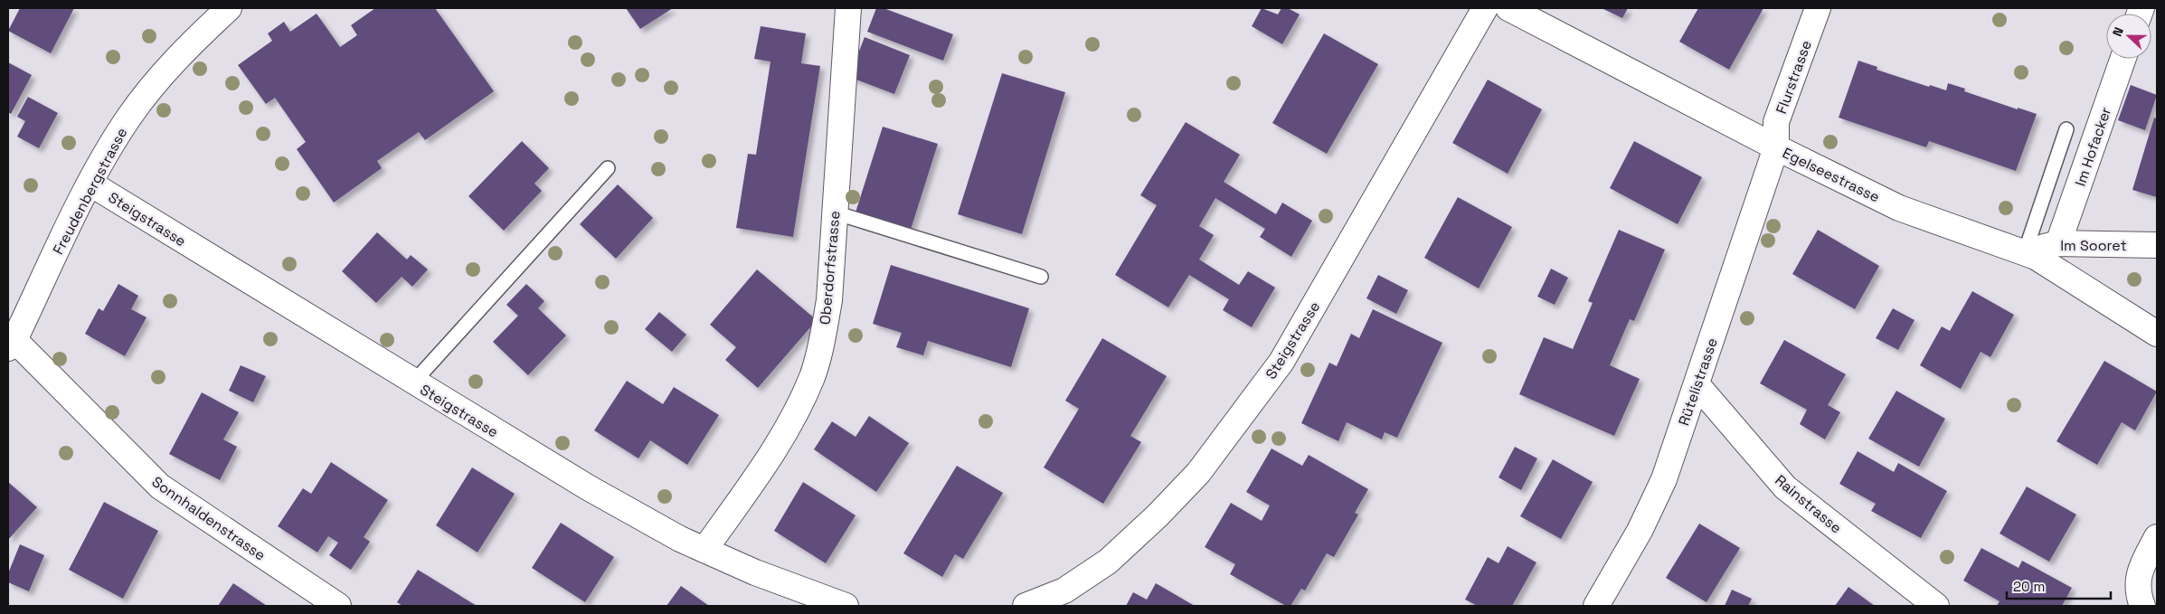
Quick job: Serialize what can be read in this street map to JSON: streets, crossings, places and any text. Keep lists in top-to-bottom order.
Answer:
{
  "streets": {
    "street": [
      "Flurstrasse",
      "Im Hofacker",
      "Egelseestrasse",
      "Freudenbergstrasse",
      "Steigstrasse",
      "Im Sooret",
      "Oberdorfstrasse",
      "Rütelistrasse",
      "Rainstrasse",
      "Sonnhaldenstrasse"
    ]
  },
  "crossings": [
    ["Flurstrasse", "Egelseestrasse"],
    ["Flurstrasse", "Rütelistrasse"],
    ["Im Hofacker", "Im Sooret"],
    ["Egelseestrasse", "Im Sooret"],
    ["Egelseestrasse", "Rütelistrasse"],
    ["Freudenbergstrasse", "Steigstrasse"],
    ["Freudenbergstrasse", "Sonnhaldenstrasse"],
    ["Steigstrasse", "Oberdorfstrasse"],
    ["Rütelistrasse", "Rainstrasse"]
  ],
  "scale_bar": "20 m",
  "north": "left"
}
